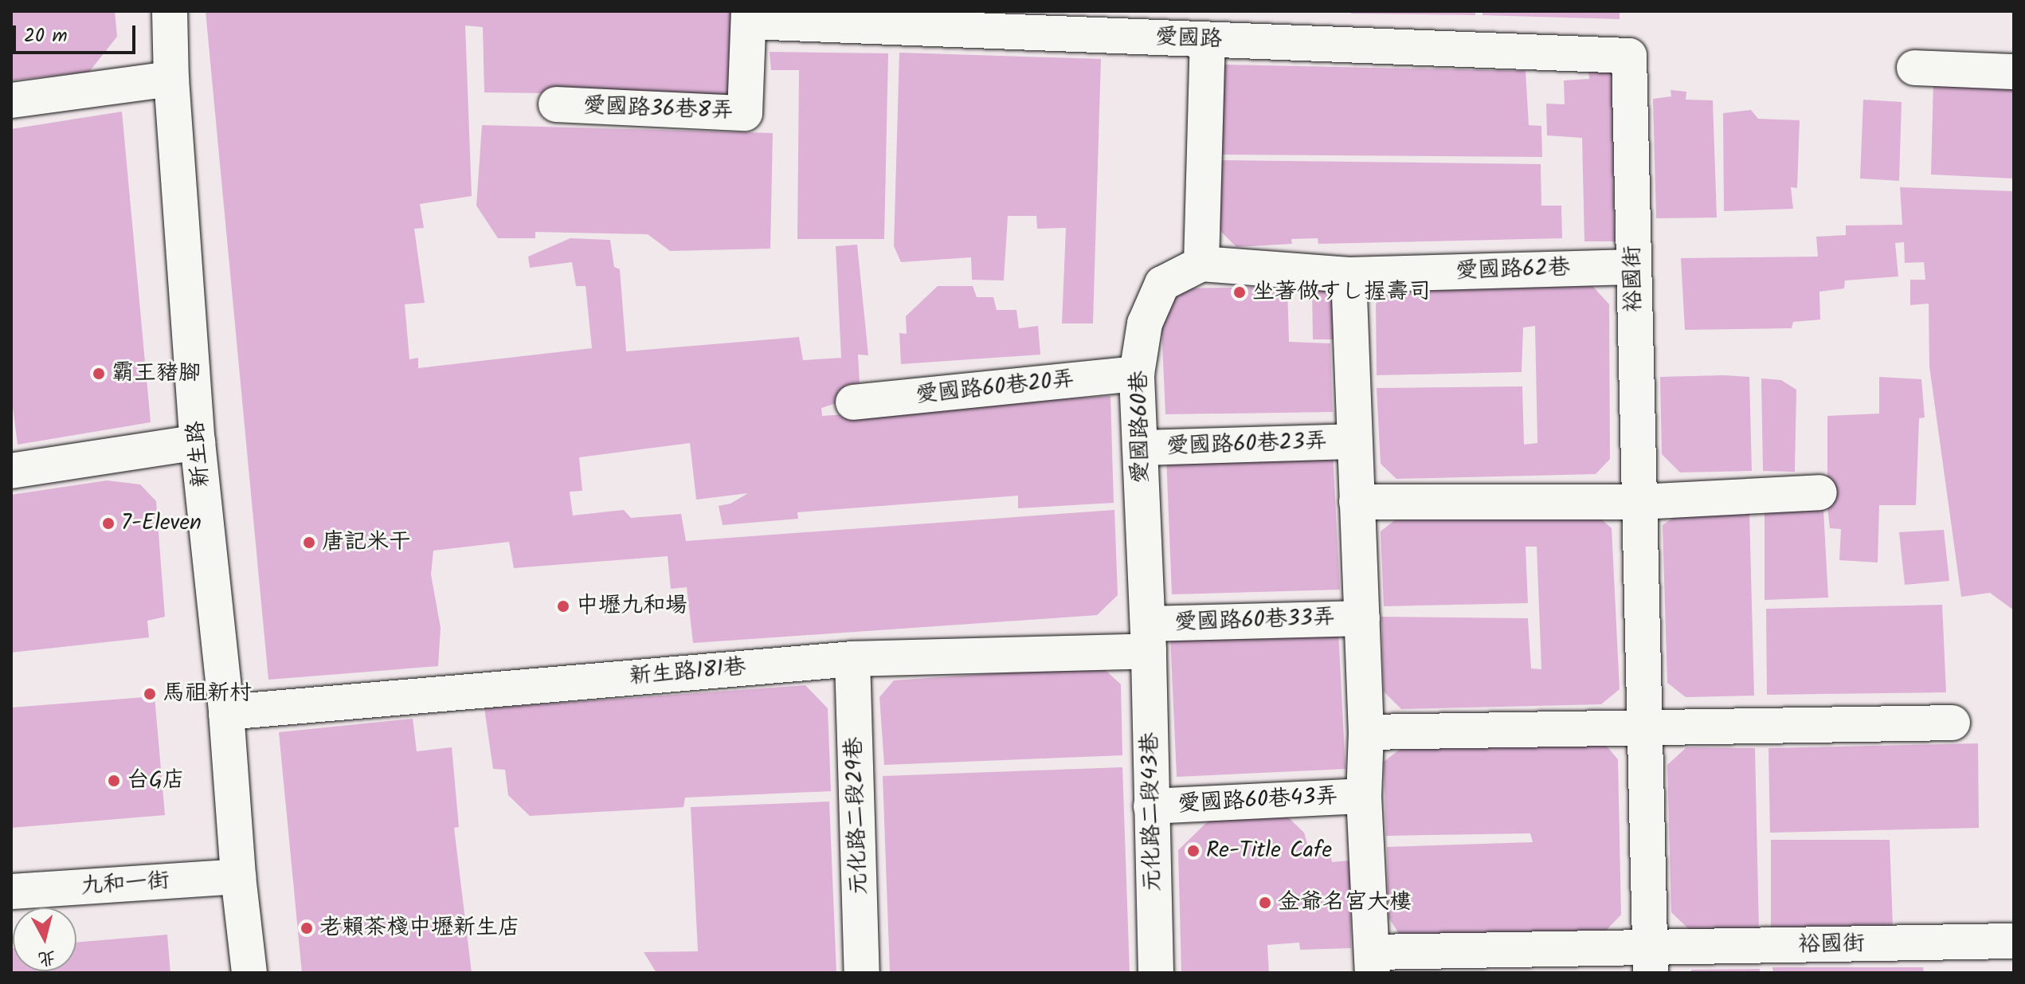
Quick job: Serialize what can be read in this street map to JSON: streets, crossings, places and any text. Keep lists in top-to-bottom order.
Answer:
{
  "streets": {
    "street": [
      "愛國路",
      "愛國路36巷8弄",
      "愛國路62巷",
      "裕國街",
      "愛國路60巷20弄",
      "愛國路60巷",
      "愛國路60巷23弄",
      "新生路",
      "愛國路60巷33弄",
      "新生路181巷",
      "愛國路60巷43弄",
      "元化路二段43巷",
      "元化路二段29巷",
      "九和一街"
    ]
  },
  "crossings": [
    ["愛國路", "愛國路36巷8弄"],
    ["愛國路", "裕國街"],
    ["愛國路62巷", "裕國街"],
    ["愛國路62巷", "愛國路60巷"],
    ["愛國路60巷20弄", "愛國路60巷"],
    ["愛國路60巷", "愛國路60巷23弄"],
    ["愛國路60巷", "愛國路60巷33弄"],
    ["愛國路60巷", "新生路181巷"],
    ["愛國路60巷", "元化路二段43巷"],
    ["新生路", "新生路181巷"],
    ["新生路", "九和一街"],
    ["愛國路60巷33弄", "新生路181巷"],
    ["愛國路60巷33弄", "元化路二段43巷"],
    ["新生路181巷", "元化路二段43巷"],
    ["新生路181巷", "元化路二段29巷"],
    ["愛國路60巷43弄", "元化路二段43巷"]
  ],
  "places": [
    "坐著做すし握壽司",
    "霸王豬腳",
    "7-Eleven",
    "唐記米干",
    "中壢九和場",
    "馬祖新村",
    "台G店",
    "Re-Title Cafe",
    "金爺名宮大樓",
    "老賴茶棧中壢新生店"
  ],
  "scale_bar": "20 m",
  "north": "bottom"
}
